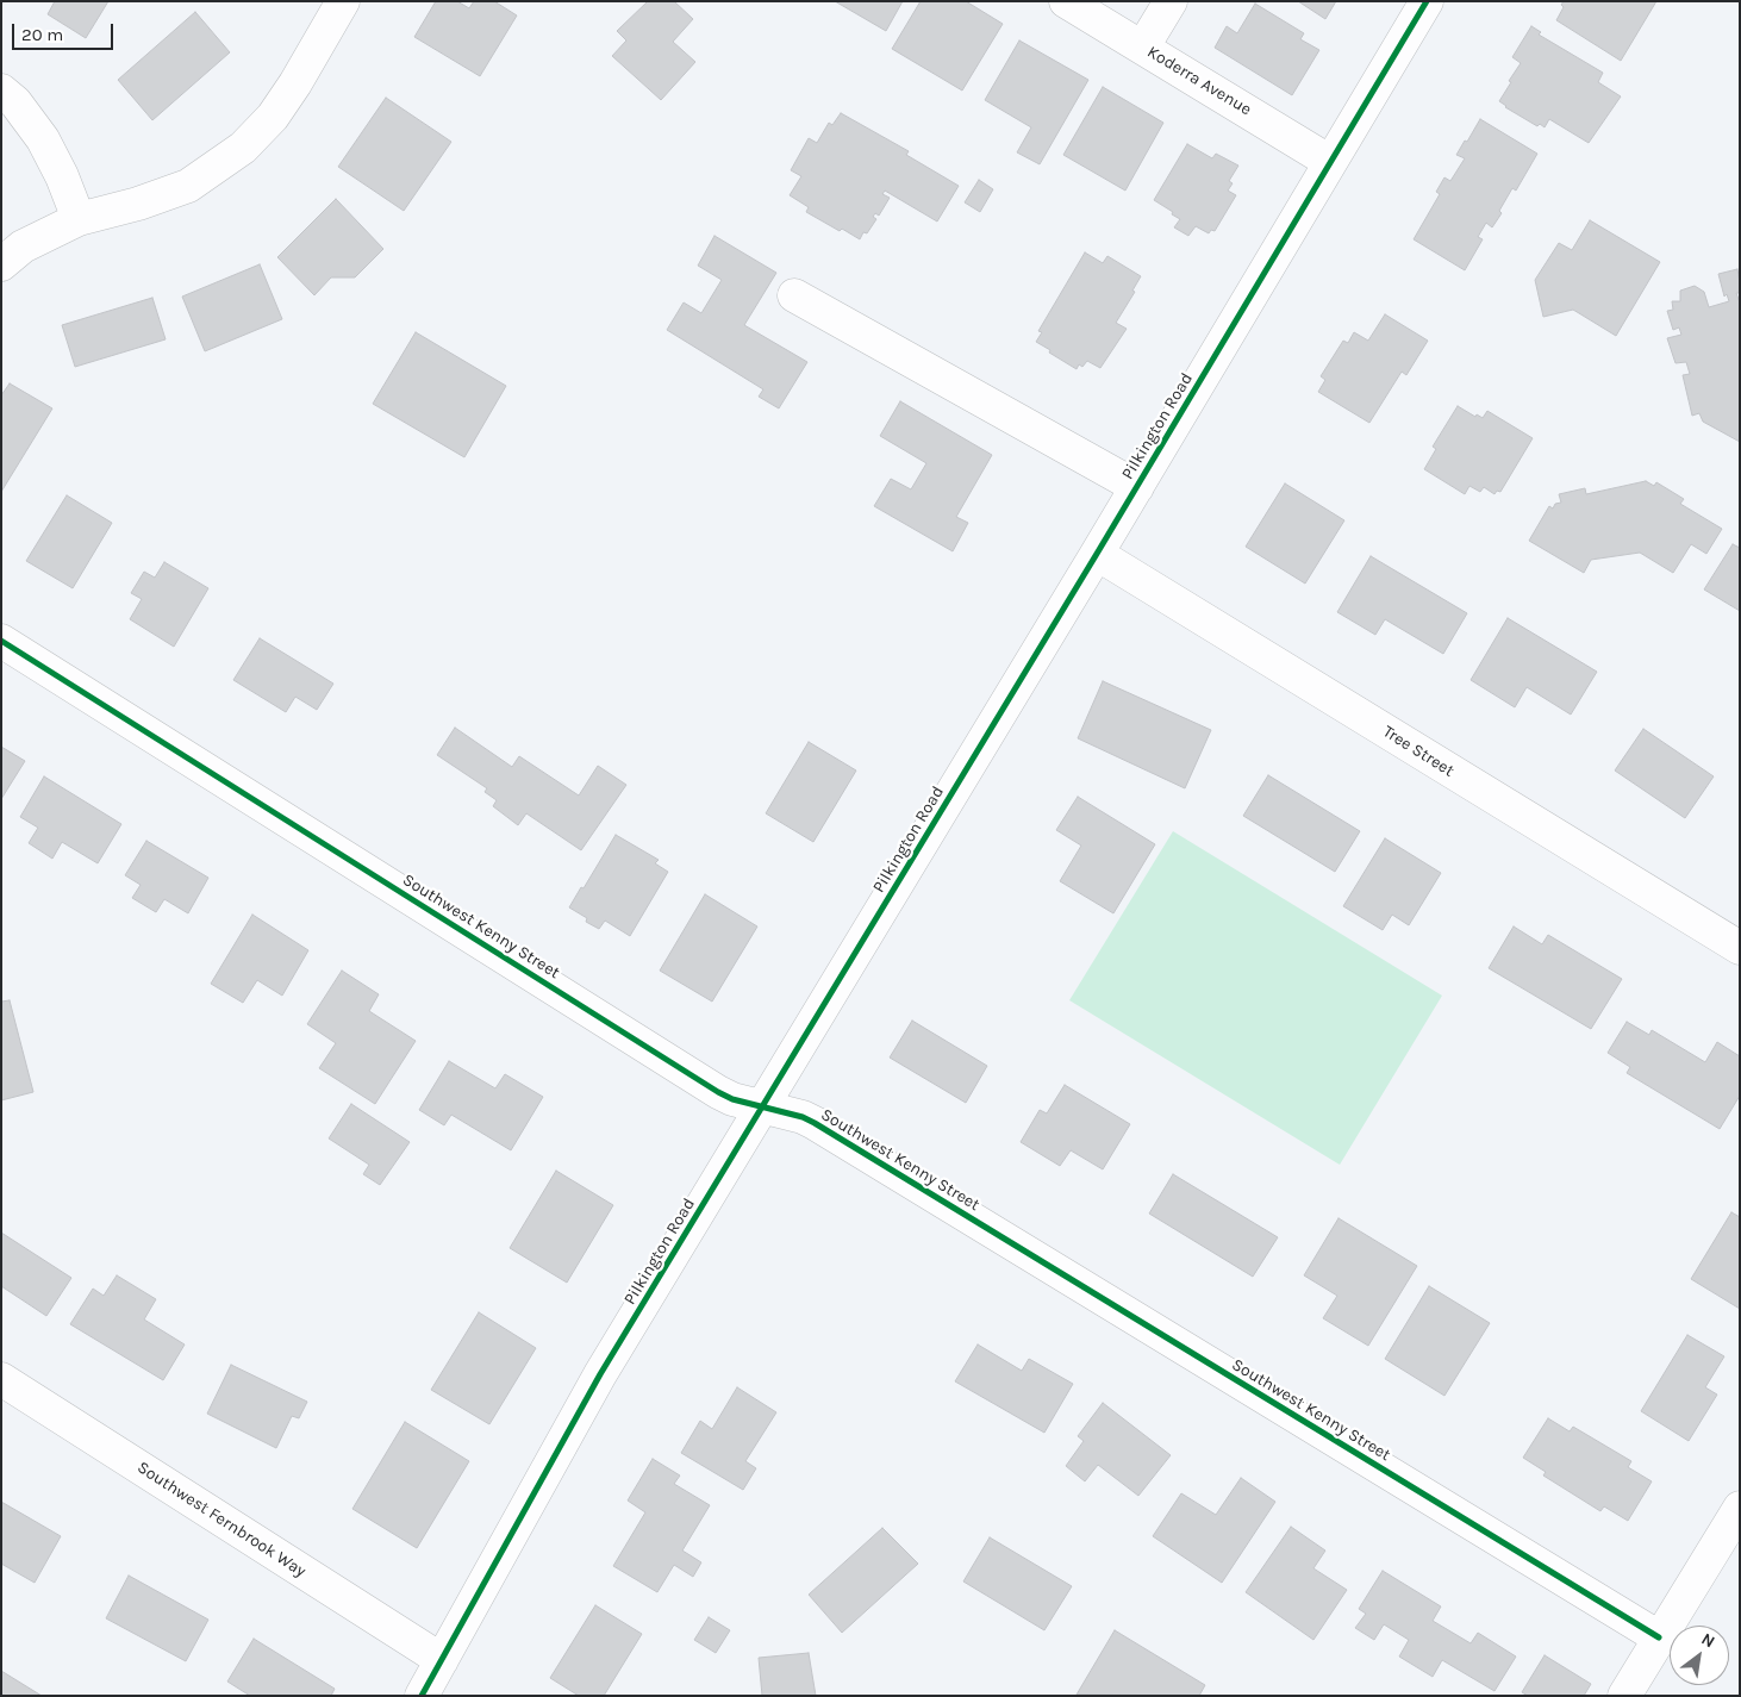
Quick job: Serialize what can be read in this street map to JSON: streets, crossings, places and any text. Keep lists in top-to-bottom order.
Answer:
{
  "streets": {
    "street": [
      "Koderra Avenue",
      "Pilkington Road",
      "Tree Street",
      "Southwest Kenny Street",
      "Southwest Fernbrook Way"
    ]
  },
  "crossings": [
    ["Koderra Avenue", "Pilkington Road"],
    ["Pilkington Road", "Tree Street"],
    ["Pilkington Road", "Southwest Kenny Street"],
    ["Pilkington Road", "Southwest Fernbrook Way"]
  ],
  "scale_bar": "20 m",
  "north": "top right"
}
